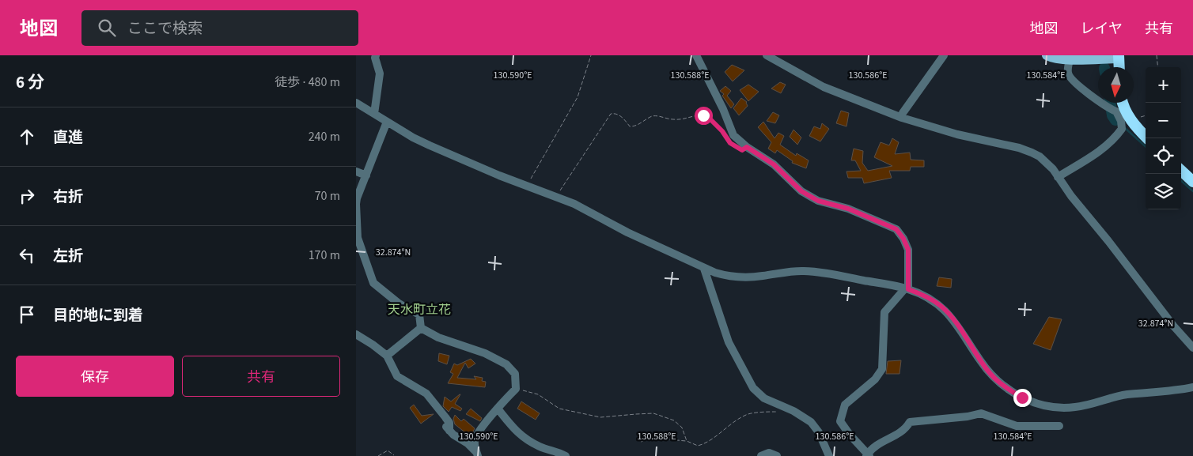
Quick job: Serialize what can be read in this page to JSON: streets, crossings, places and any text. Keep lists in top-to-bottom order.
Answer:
{
  "districts": ["天水町立花"],
  "north": "bottom",
  "page": {
    "header": "地図",
    "search": "ここで検索",
    "nav": ["地図", "レイヤ", "共有"],
    "heading": ["6 分", "徒歩 · 480 m"],
    "map_buttons": ["+", "−"],
    "list": [
      ["直進", "240 m"],
      ["右折", "70 m"],
      ["左折", "170 m"],
      "目的地に到着"
    ],
    "buttons": ["保存", "共有"]
  },
  "coordinates": [
    "130.590°E",
    "130.588°E",
    "130.586°E",
    "130.584°E",
    "32.874°N"
  ]
}
